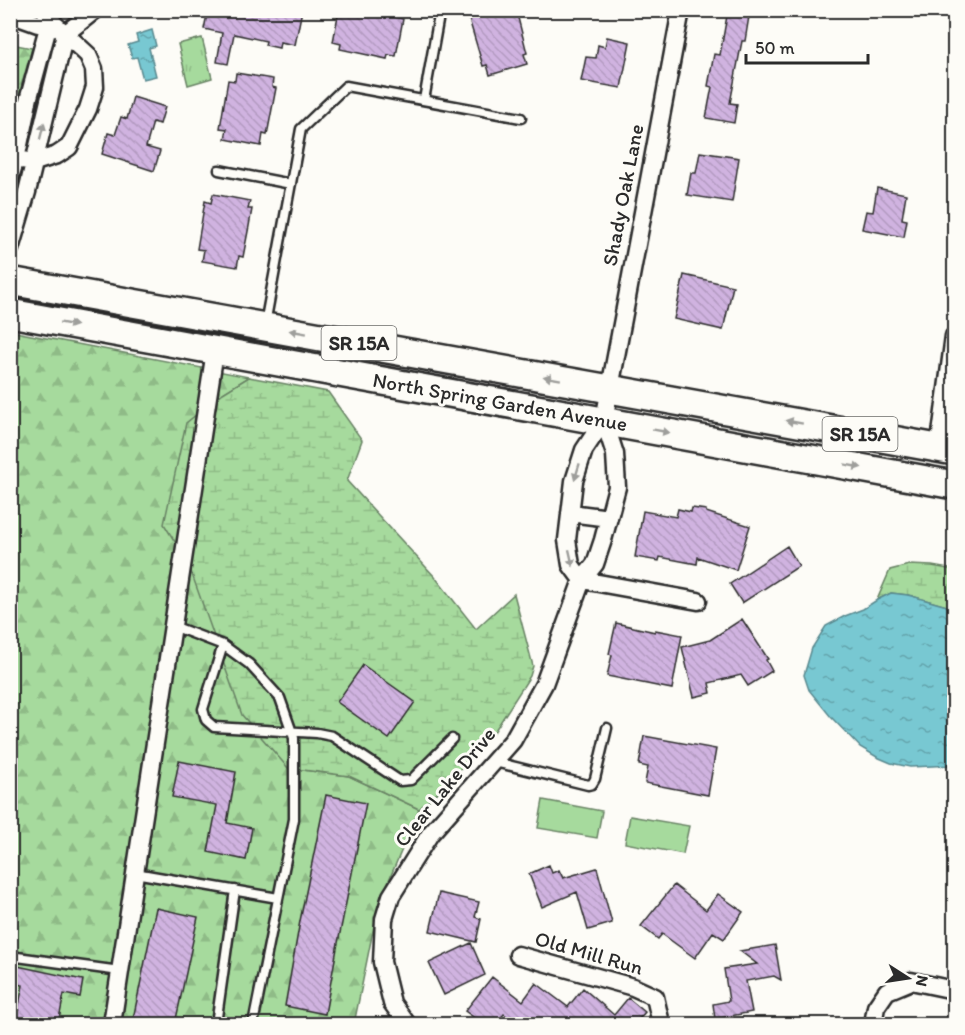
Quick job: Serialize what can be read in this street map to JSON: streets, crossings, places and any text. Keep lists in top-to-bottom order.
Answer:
{
  "streets": {
    "highway": ["SR 15A", "North Spring Garden Avenue"],
    "street": ["Shady Oak Lane", "Clear Lake Drive", "Old Mill Run"]
  },
  "crossings": [
    ["Shady Oak Lane", "North Spring Garden Avenue"],
    ["Shady Oak Lane", "Clear Lake Drive"],
    ["North Spring Garden Avenue", "Clear Lake Drive"]
  ],
  "scale_bar": "50 m",
  "north": "right"
}
